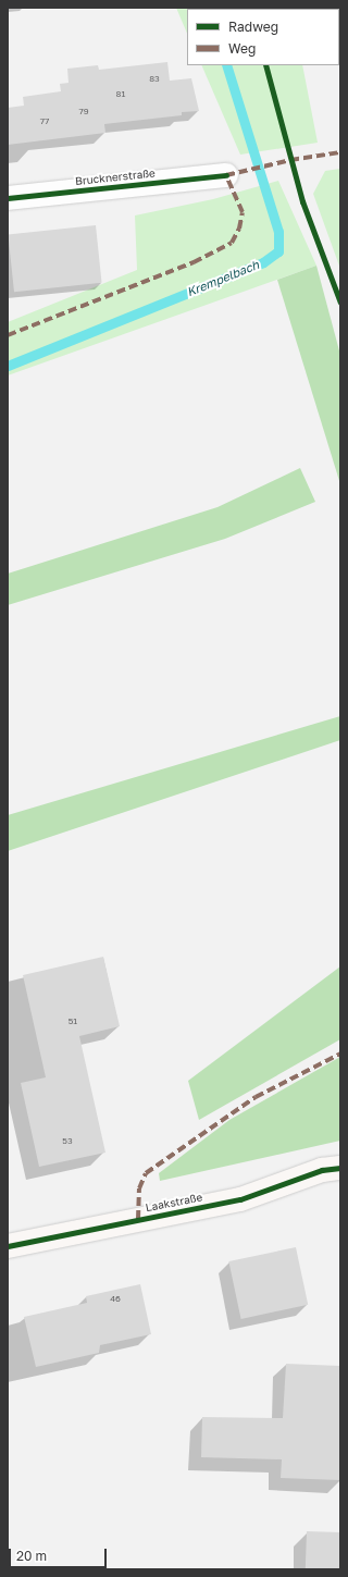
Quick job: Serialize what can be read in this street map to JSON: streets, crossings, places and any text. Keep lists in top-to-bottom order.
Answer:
{
  "streets": {
    "street": ["Brucknerstraße", "Laakstraße"]
  },
  "water": ["Krempelbach"],
  "house_numbers": [
    "83",
    "81",
    "79",
    "77",
    "51",
    "53",
    "46"
  ],
  "legend": ["Radweg", "Weg"],
  "scale_bar": "20 m"
}
